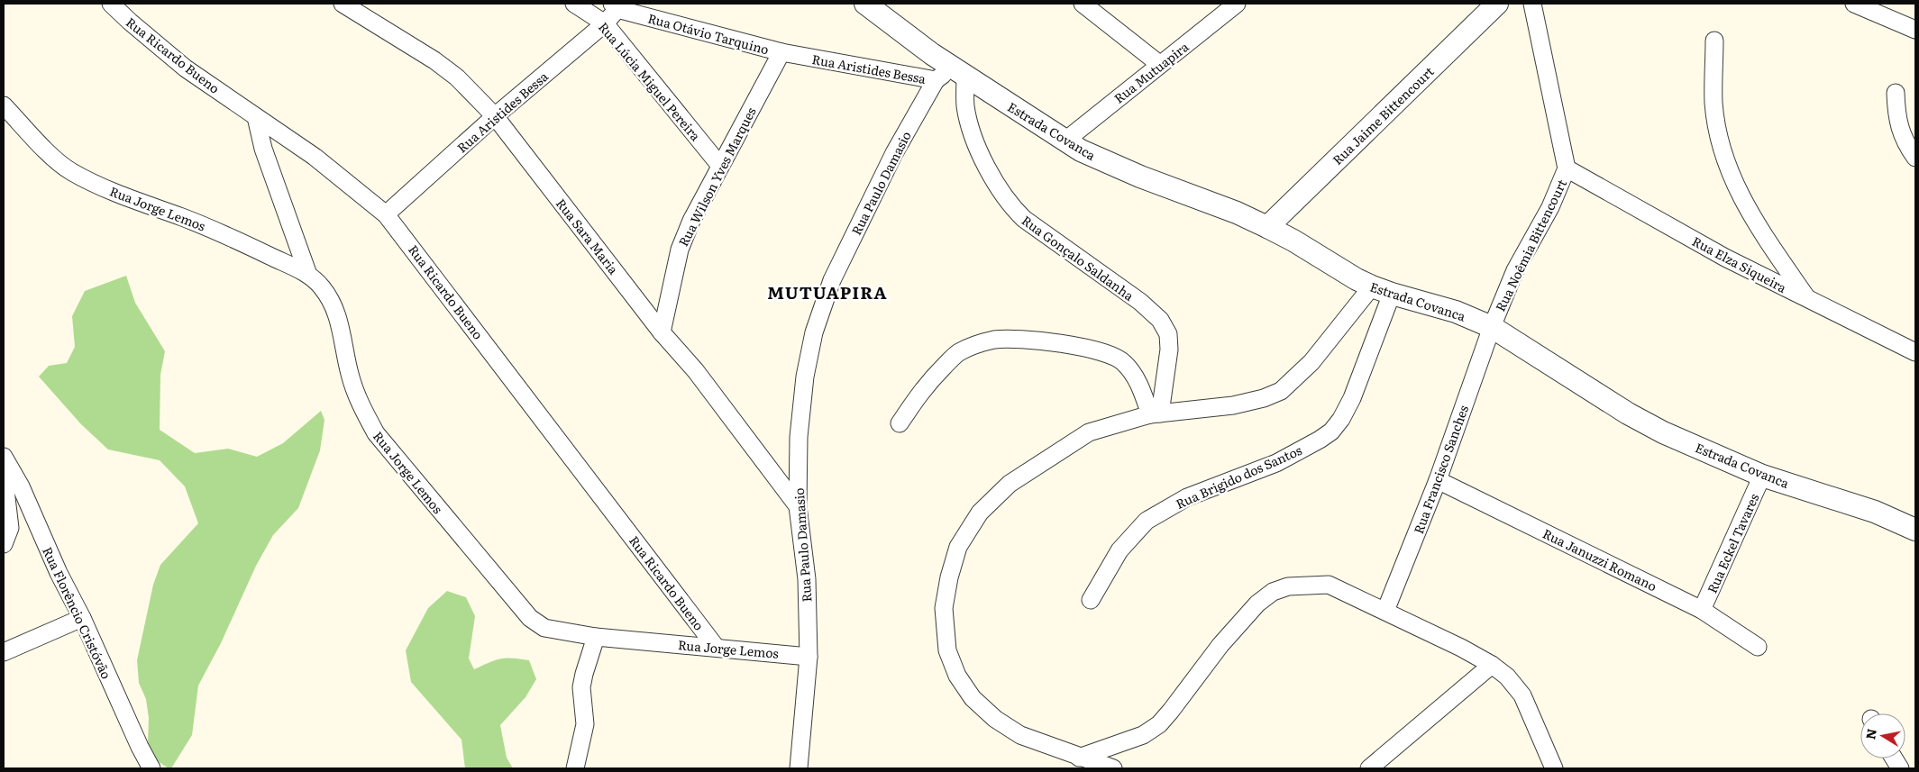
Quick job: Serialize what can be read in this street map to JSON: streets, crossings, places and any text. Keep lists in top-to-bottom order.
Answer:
{
  "streets": {
    "street": [
      "Rua Otávio Tarquino",
      "Rua Ricardo Bueno",
      "Rua Aristides Bessa",
      "Rua Mutuapira",
      "Rua Lúcia Miguel Pereira",
      "Rua Jaime Bittencourt",
      "Estrada Covanca",
      "Rua Wilson Yves Marques",
      "Rua Paulo Damasio",
      "Rua Jorge Lemos",
      "Rua Sara Maria",
      "Rua Noêmia Bittencourt",
      "Rua Gonçalo Saldanha",
      "Rua Elza Siqueira",
      "Rua Francisco Sanches",
      "Rua Brigido dos Santos",
      "Rua Eckel Tavares",
      "Rua Januzzi Romano",
      "Rua Florêncio Cristóvão"
    ]
  },
  "crossings": [
    ["Rua Otávio Tarquino", "Rua Aristides Bessa"],
    ["Rua Otávio Tarquino", "Rua Wilson Yves Marques"],
    ["Rua Ricardo Bueno", "Rua Aristides Bessa"],
    ["Rua Ricardo Bueno", "Rua Jorge Lemos"],
    ["Rua Aristides Bessa", "Rua Lúcia Miguel Pereira"],
    ["Rua Aristides Bessa", "Estrada Covanca"],
    ["Rua Aristides Bessa", "Rua Wilson Yves Marques"],
    ["Rua Aristides Bessa", "Rua Paulo Damasio"],
    ["Rua Aristides Bessa", "Rua Sara Maria"],
    ["Rua Aristides Bessa", "Rua Gonçalo Saldanha"],
    ["Rua Mutuapira", "Estrada Covanca"],
    ["Rua Lúcia Miguel Pereira", "Rua Wilson Yves Marques"],
    ["Rua Jaime Bittencourt", "Estrada Covanca"],
    ["Estrada Covanca", "Rua Noêmia Bittencourt"],
    ["Estrada Covanca", "Rua Gonçalo Saldanha"],
    ["Estrada Covanca", "Rua Francisco Sanches"],
    ["Estrada Covanca", "Rua Brigido dos Santos"],
    ["Estrada Covanca", "Rua Eckel Tavares"],
    ["Rua Wilson Yves Marques", "Rua Sara Maria"],
    ["Rua Paulo Damasio", "Rua Jorge Lemos"],
    ["Rua Paulo Damasio", "Rua Sara Maria"],
    ["Rua Noêmia Bittencourt", "Rua Elza Siqueira"],
    ["Rua Noêmia Bittencourt", "Rua Francisco Sanches"],
    ["Rua Francisco Sanches", "Rua Januzzi Romano"],
    ["Rua Eckel Tavares", "Rua Januzzi Romano"]
  ],
  "districts": ["MUTUAPIRA"],
  "north": "left"
}
